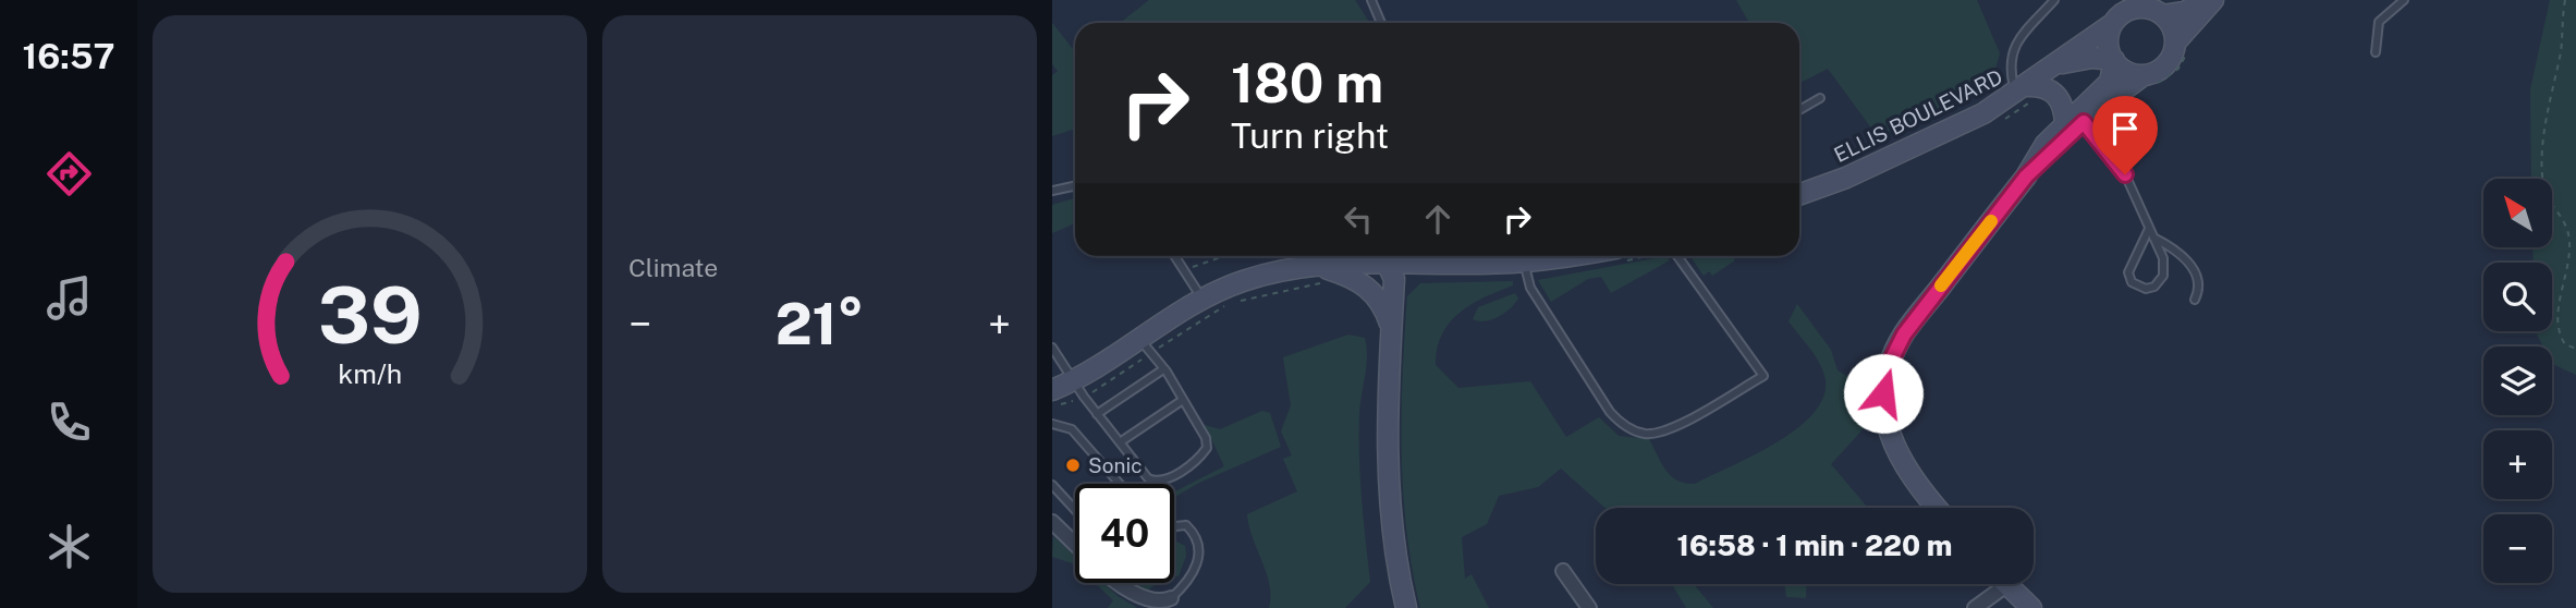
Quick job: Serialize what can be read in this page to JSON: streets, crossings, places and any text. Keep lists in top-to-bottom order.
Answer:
{
  "streets": {
    "main road": ["ELLIS BOULEVARD"]
  },
  "places": ["Sonic"],
  "north": "top left",
  "page": {
    "tabs": "16:57",
    "tile": "Climate",
    "turn": ["180 m", "Turn right"],
    "map_buttons": ["+", "−"],
    "heat": ["−", "21°", "+"],
    "limit": "40",
    "trip": "16:58 · 1 min · 220 m",
    "gauge": ["39", "km/h"]
  }
}
